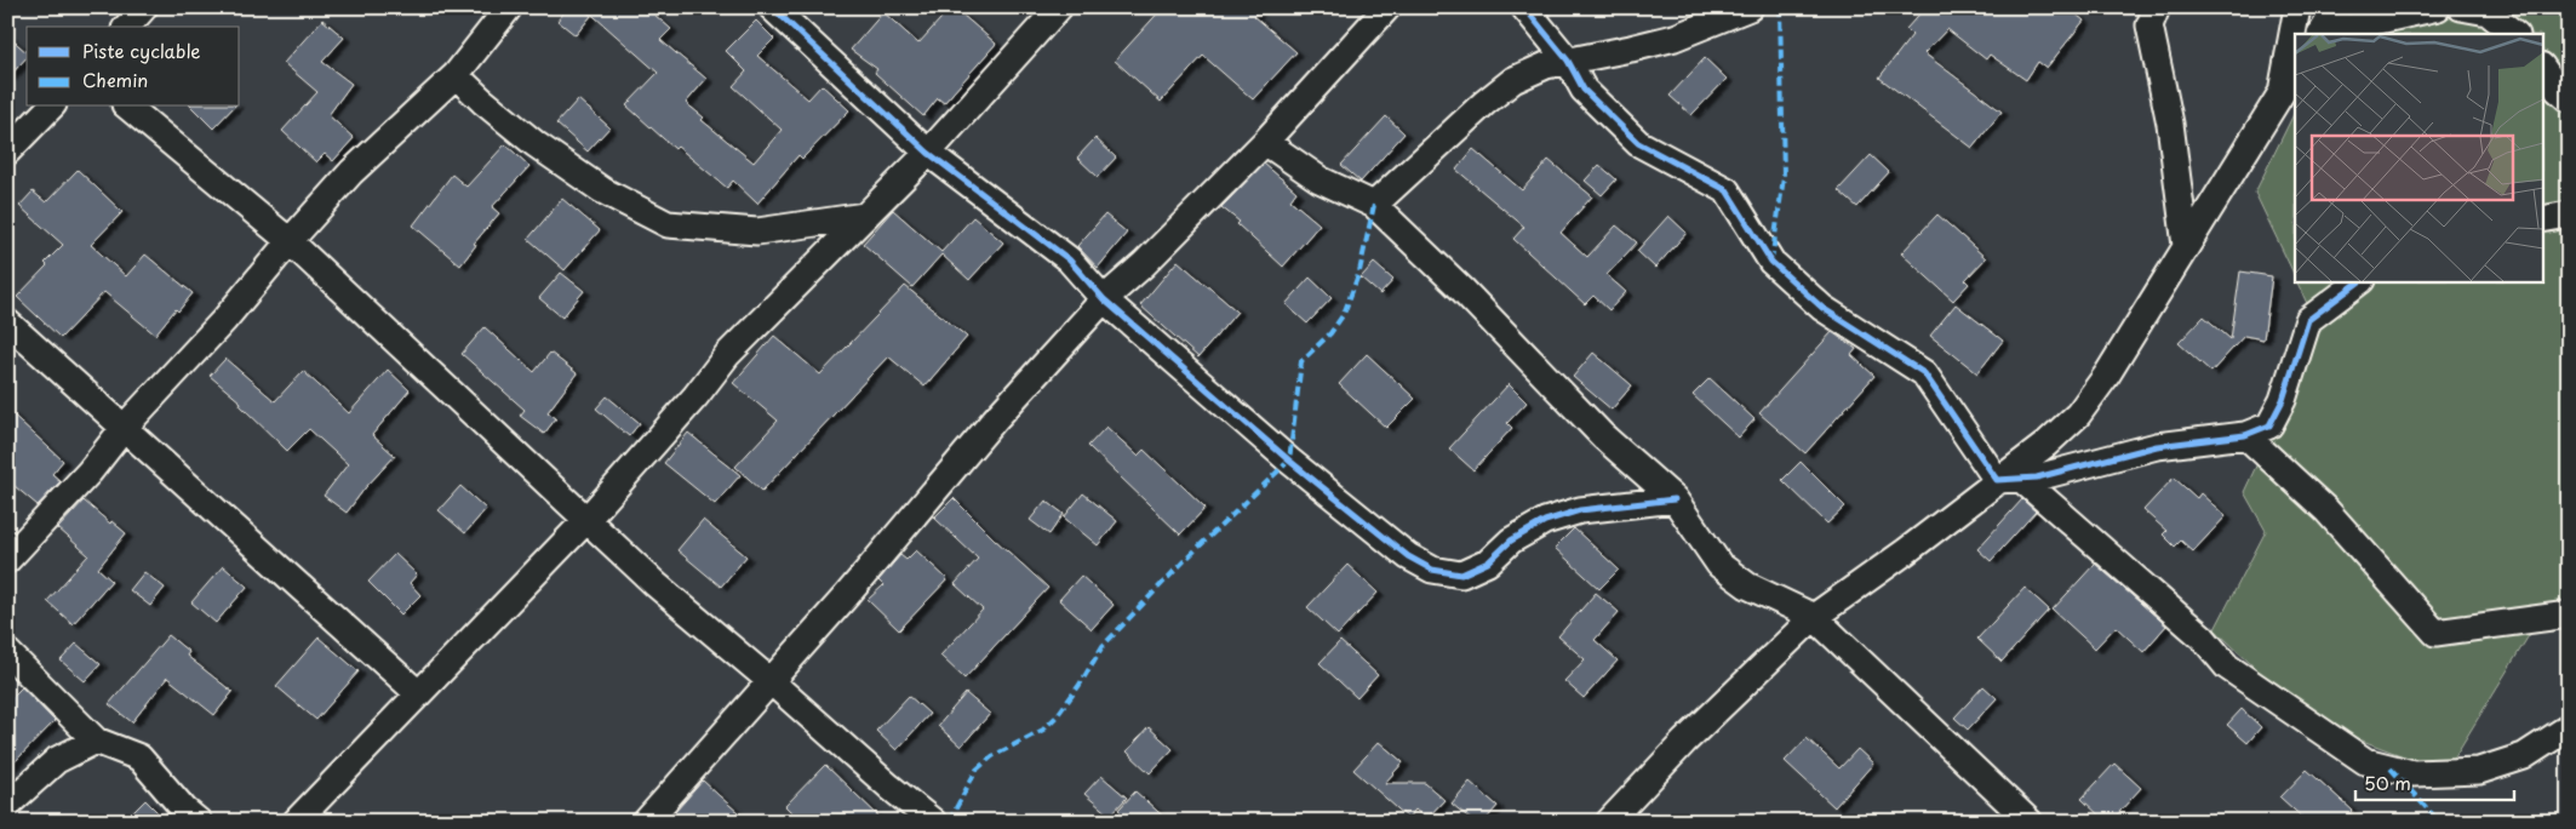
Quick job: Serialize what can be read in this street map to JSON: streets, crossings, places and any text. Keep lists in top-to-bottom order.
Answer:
{
  "legend": ["Piste cyclable", "Chemin"],
  "scale_bar": "50 m"
}
